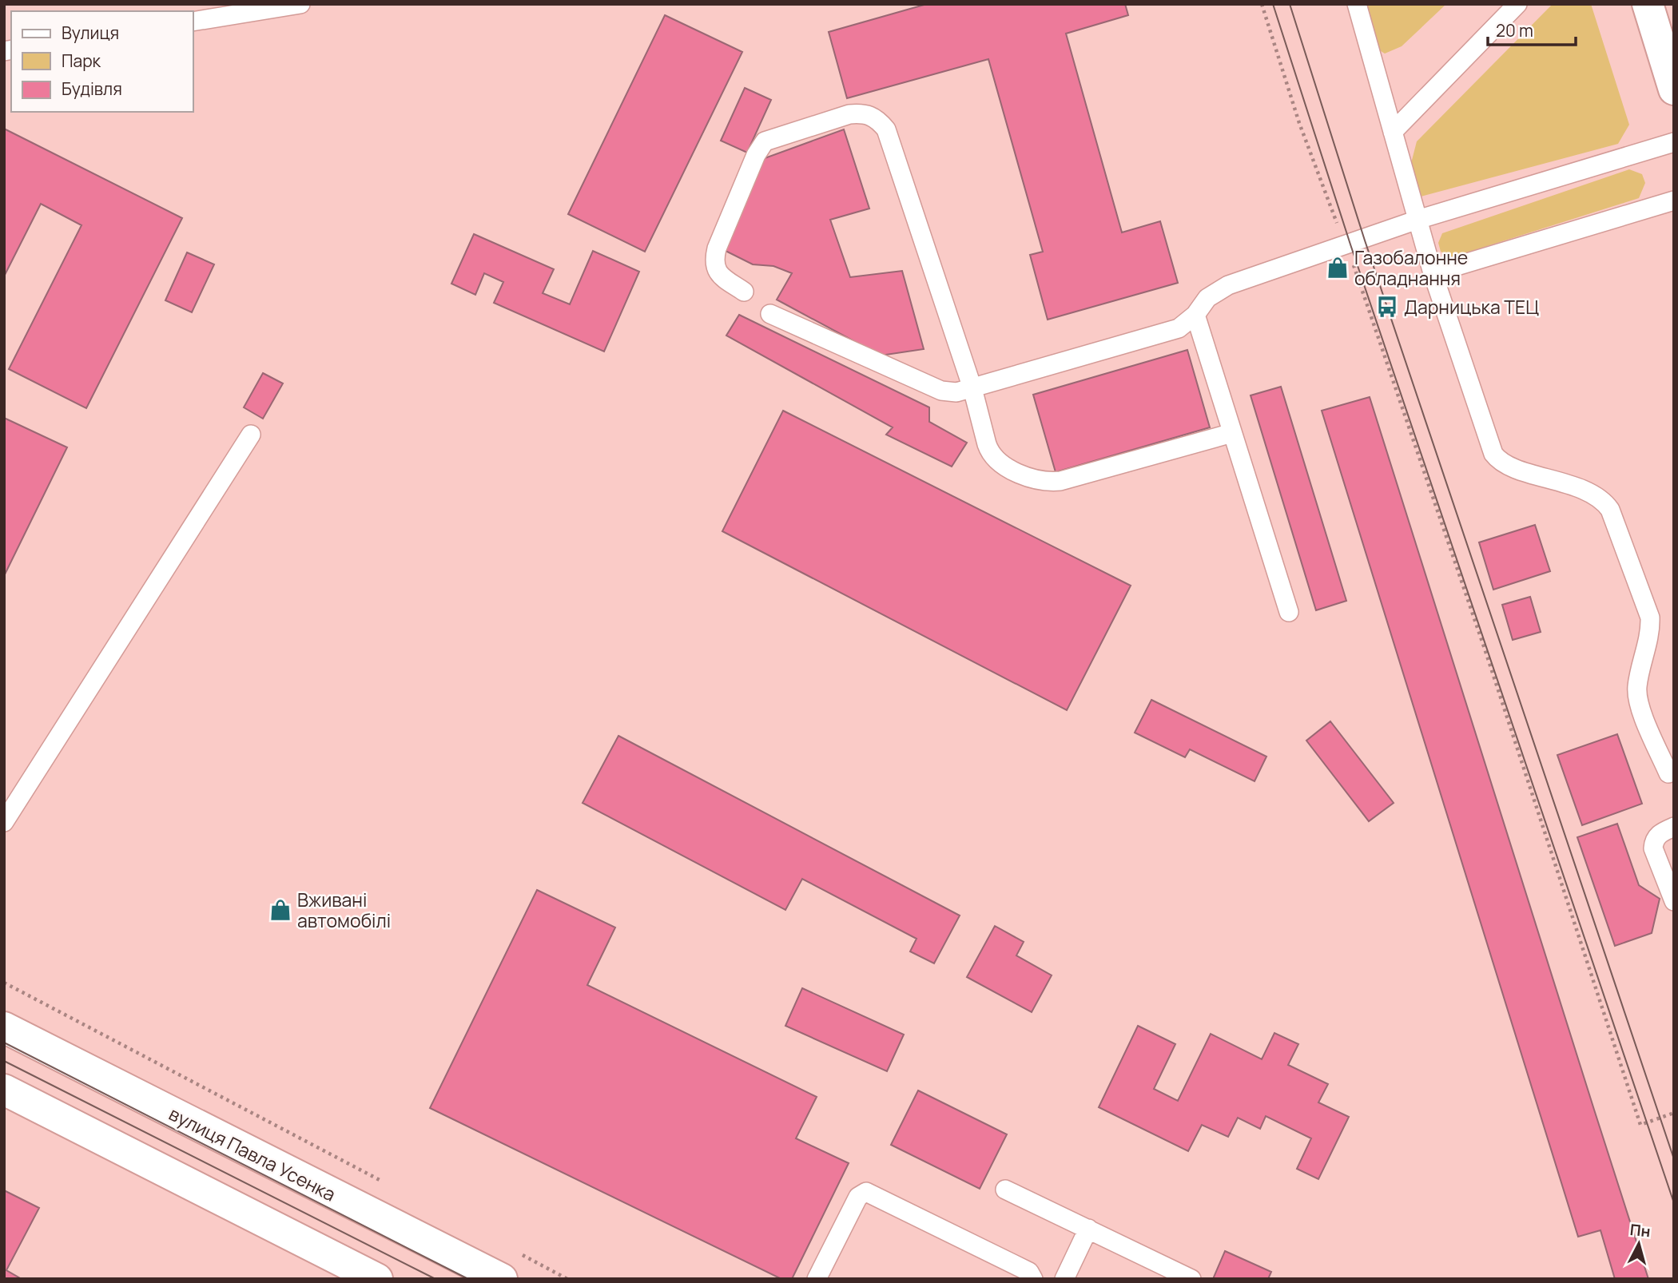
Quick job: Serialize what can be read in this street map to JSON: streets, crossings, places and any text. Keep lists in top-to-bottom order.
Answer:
{
  "streets": {
    "street": ["вулиця Павла Усенка"]
  },
  "places": {
    "shop": ["Газобалонне обладнання", "Вживані автомобілі"],
    "bus stop": ["Дарницька ТЕЦ"]
  },
  "legend": ["Вулиця", "Парк", "Будівля"],
  "scale_bar": "20 m",
  "north": "top"
}
